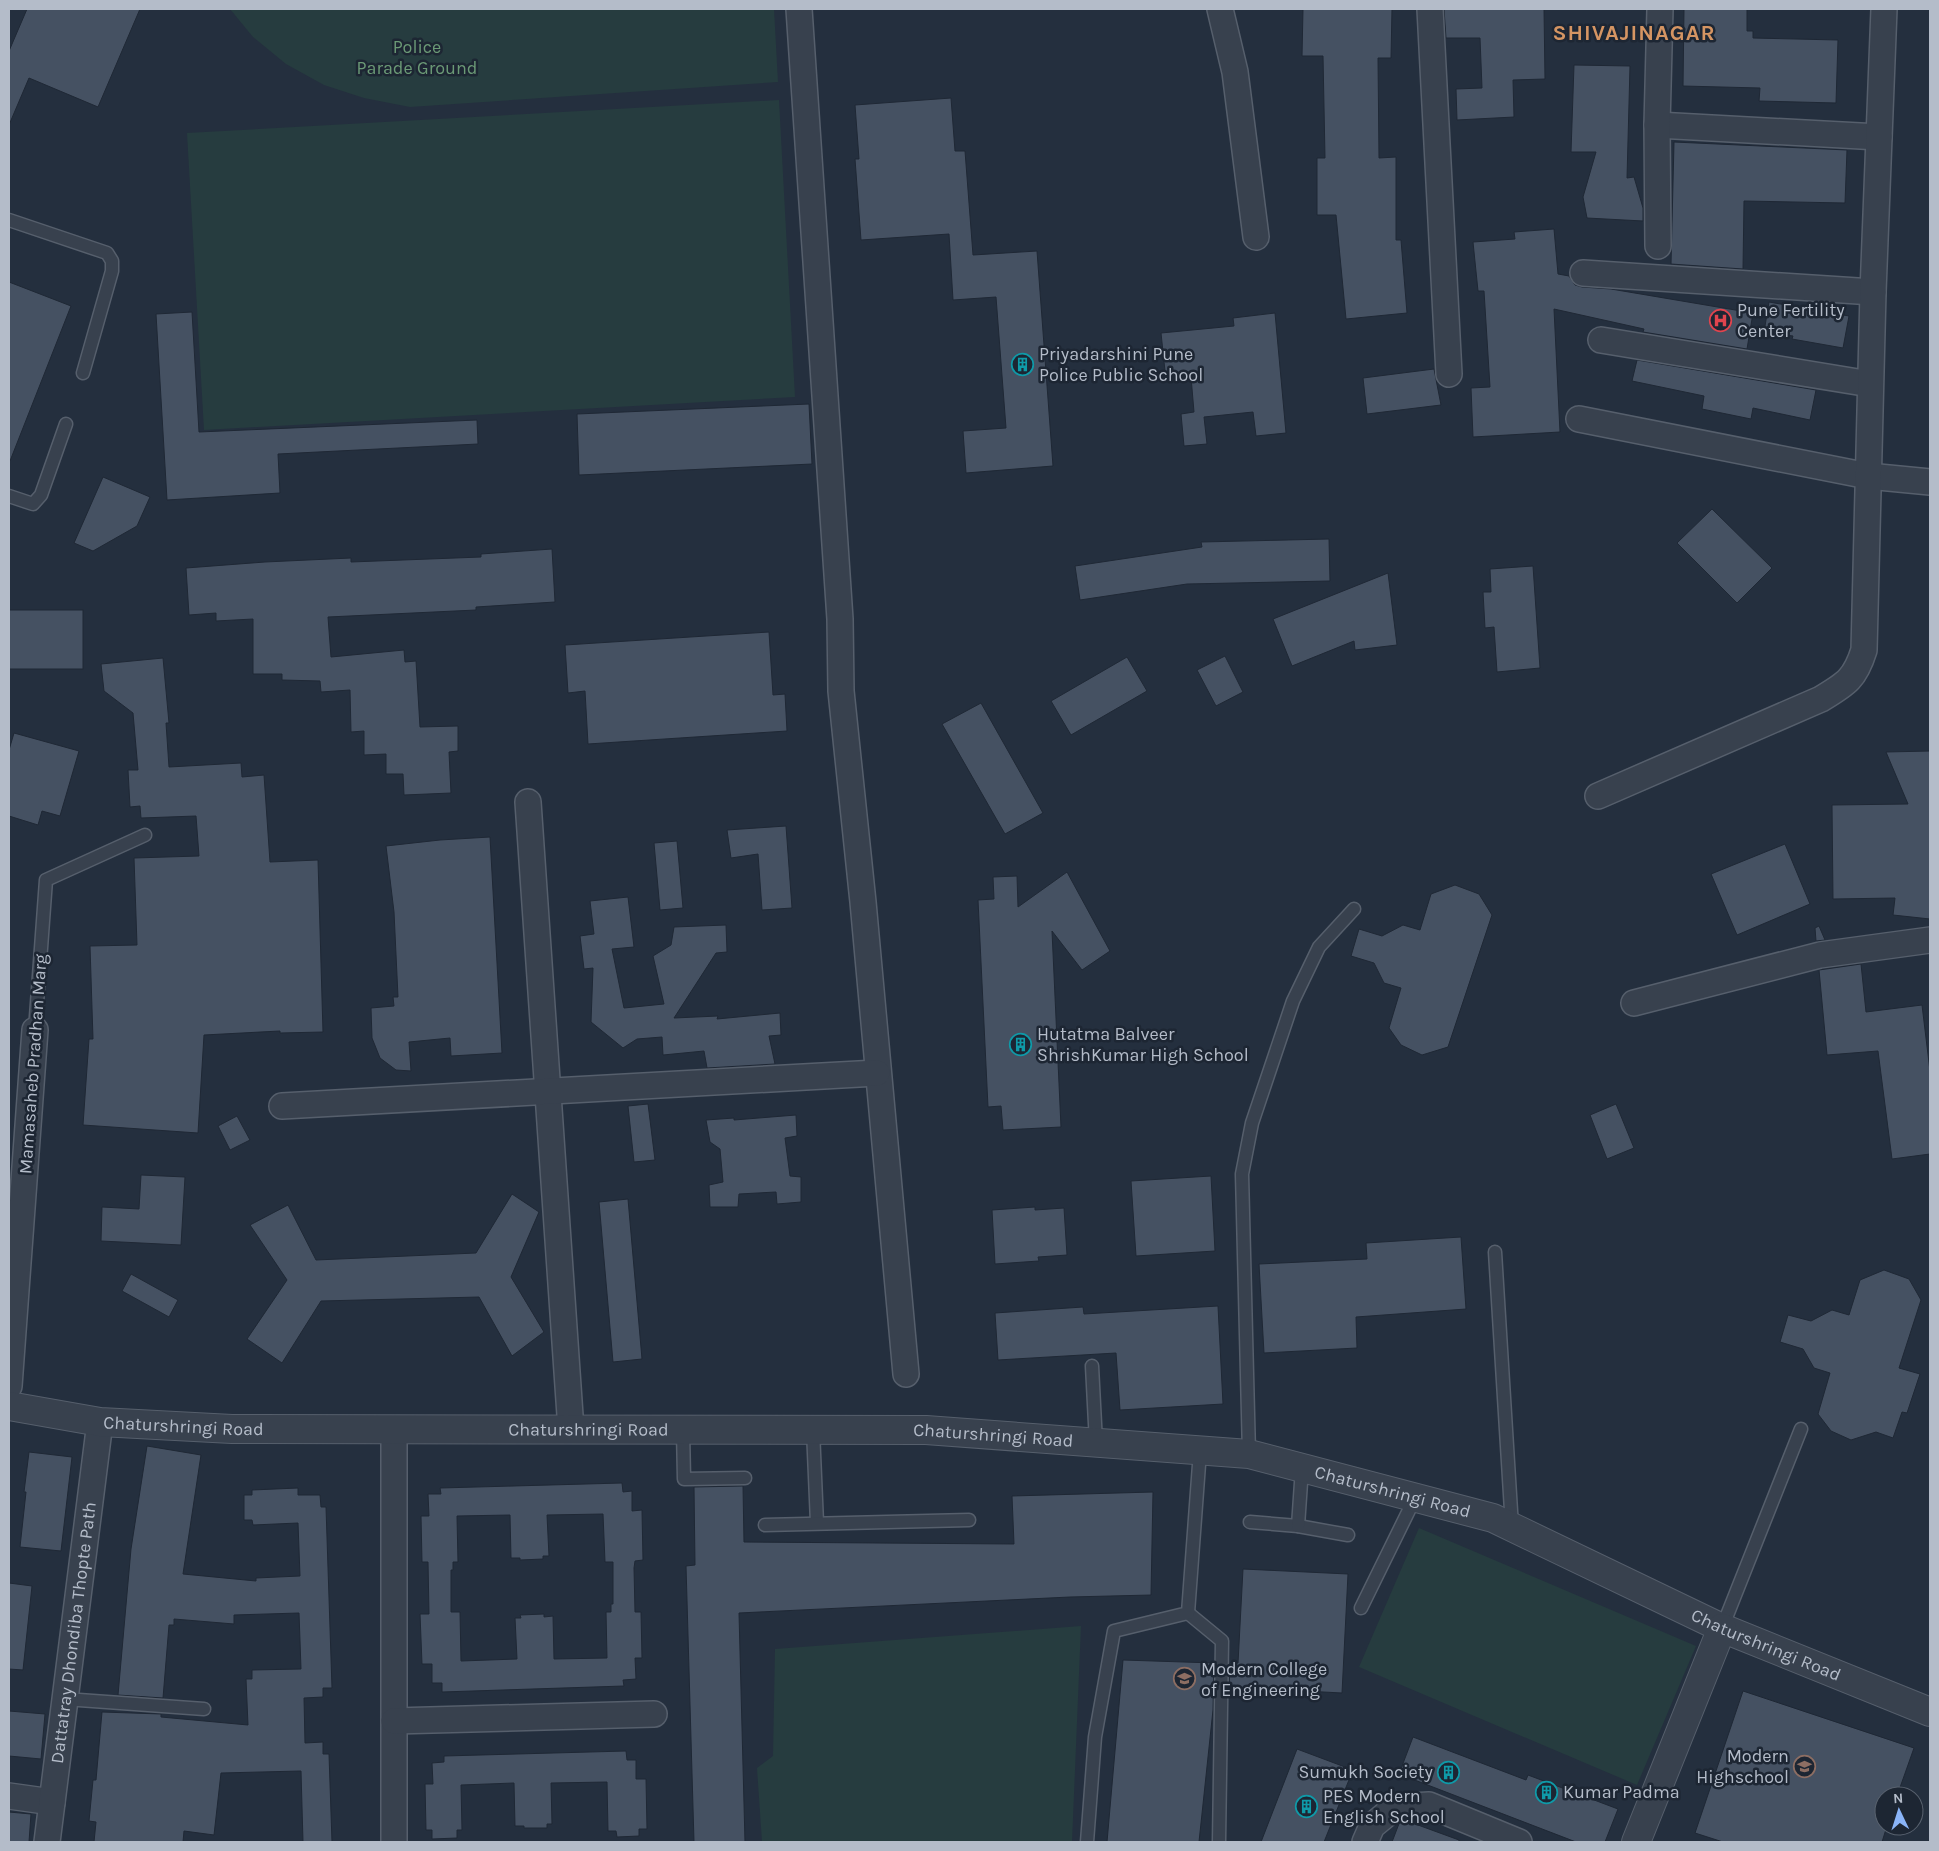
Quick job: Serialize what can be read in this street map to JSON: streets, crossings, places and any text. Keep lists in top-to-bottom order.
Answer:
{
  "streets": {
    "street": ["Mamasaheb Pradhan Marg", "Chaturshringi Road", "Dattatray Dhondiba Thopte Path"]
  },
  "crossings": [
    ["Chaturshringi Road", "Dattatray Dhondiba Thopte Path"]
  ],
  "districts": ["SHIVAJINAGAR"],
  "parks": ["Police Parade Ground"],
  "places": {
    "hospital": ["Pune Fertility Center"],
    "building": [
      "Priyadarshini Pune Police Public School",
      "Hutatma Balveer ShrishKumar High School",
      "Sumukh Society",
      "Kumar Padma",
      "PES Modern English School"
    ],
    "school or university": ["Modern College of Engineering", "Modern Highschool"]
  },
  "north": "top"
}
